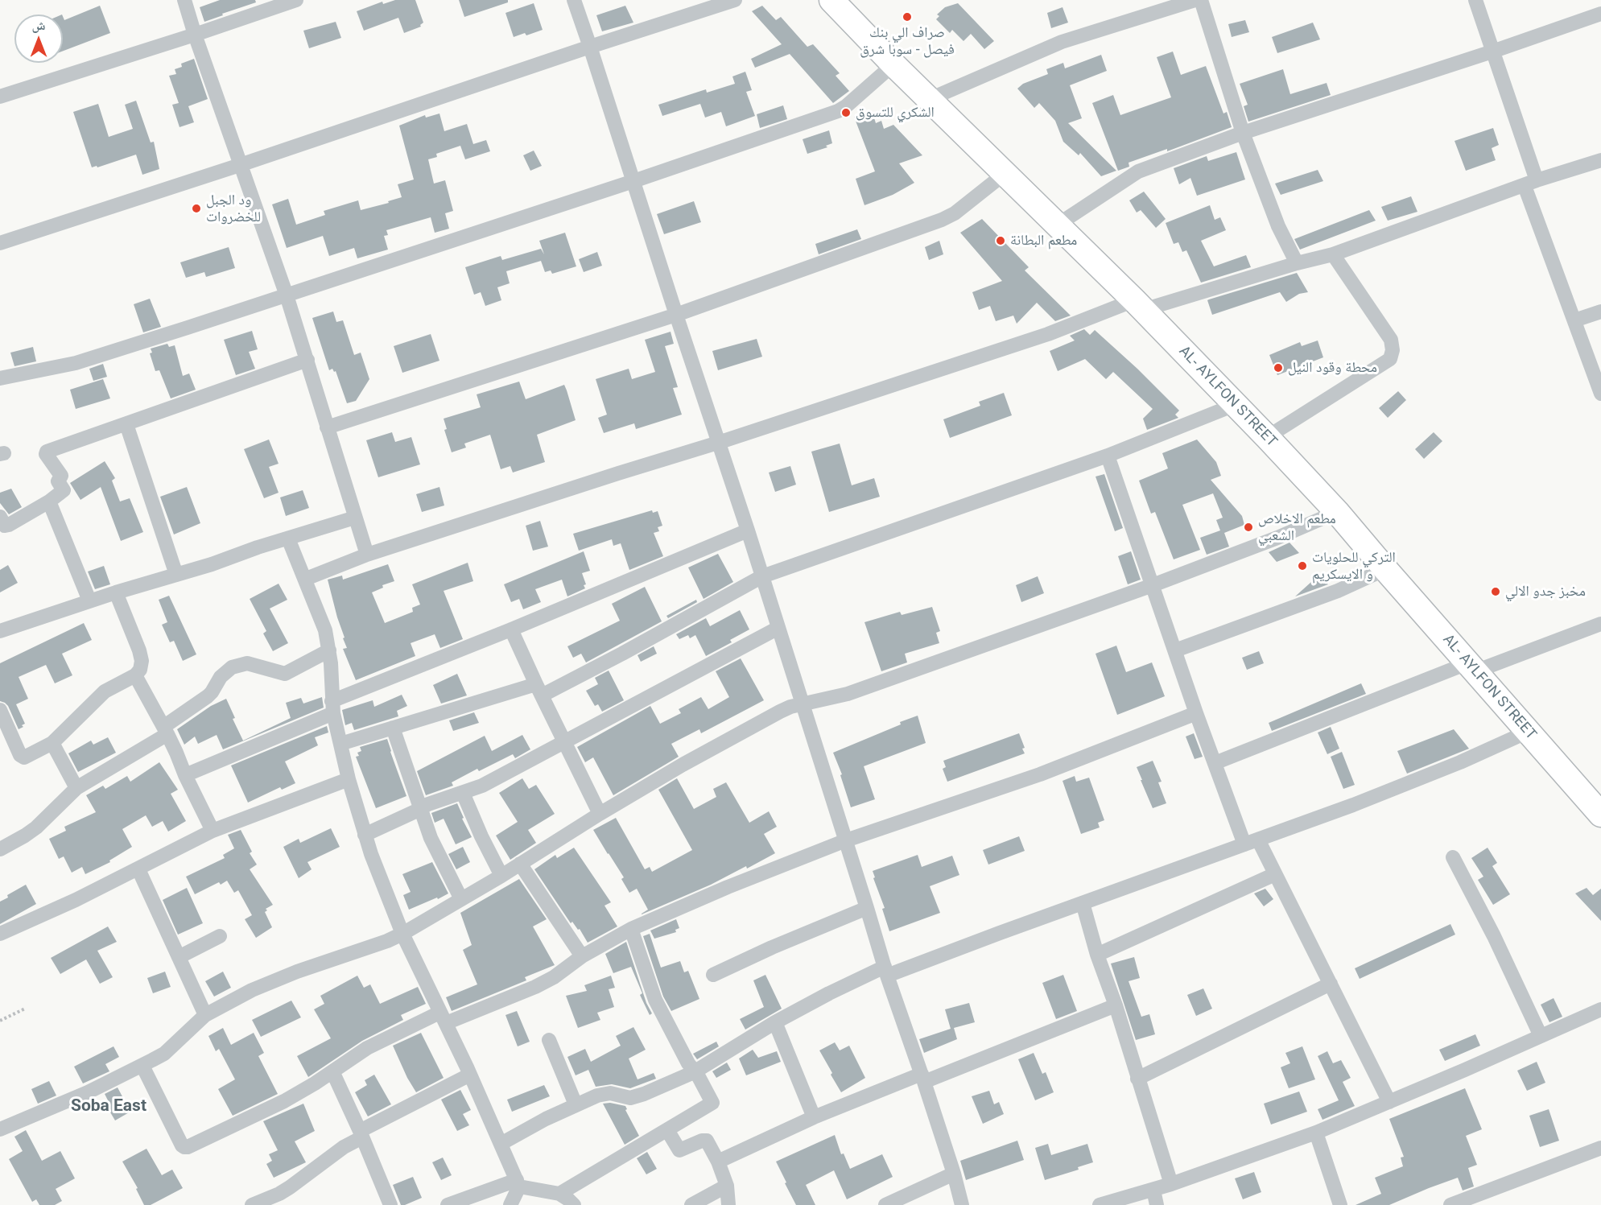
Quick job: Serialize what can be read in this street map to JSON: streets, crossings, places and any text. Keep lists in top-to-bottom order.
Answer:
{
  "streets": {
    "highway": ["AL- AYLFON STREET"]
  },
  "districts": ["Soba East"],
  "places": [
    "صراف الي بنك فيصل - سوبا شرق",
    "الشكري للتسوق",
    "ود الجبل للخضروات",
    "مطعم البطانة",
    "محطة وقود النيل",
    "مطعم الاخلاص الشعبي",
    "التركي للحلويات و الايسكريم",
    "مخبز جدو الالي"
  ],
  "north": "top"
}
